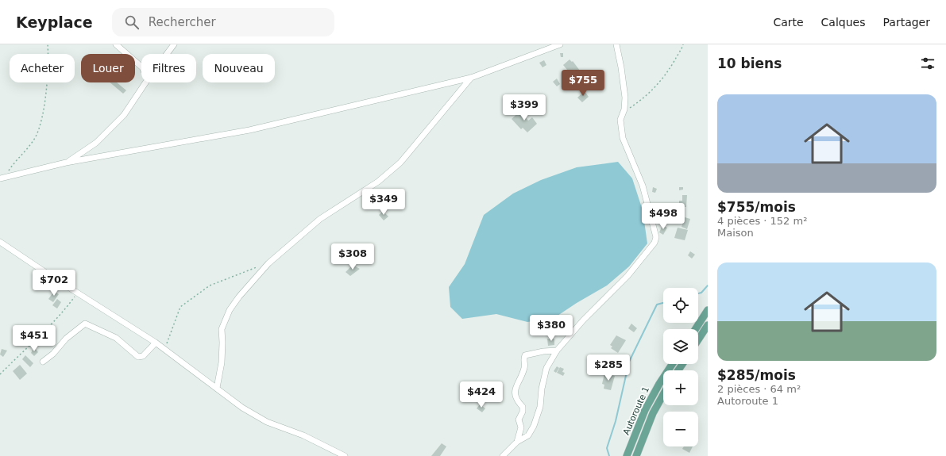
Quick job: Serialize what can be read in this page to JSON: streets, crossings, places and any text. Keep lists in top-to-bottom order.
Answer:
{
  "streets": {
    "main road": ["Autoroute 1"]
  },
  "page": {
    "header": "Keyplace",
    "search": "Rechercher",
    "nav": ["Carte", "Calques", "Partager"],
    "heading": "10 biens",
    "chip": [
      "Acheter",
      "Louer",
      "Filtres",
      "Nouveau"
    ],
    "price": [
      "$755",
      "$399",
      "$349",
      "$498",
      "$308",
      "$702",
      "$380",
      "$451",
      "$285",
      "$424"
    ],
    "list": [
      {
        "name": "$755/mois",
        "note": "4 pièces · 152 m² · Maison"
      },
      {
        "name": "$285/mois",
        "note": "2 pièces · 64 m² · Autoroute 1"
      }
    ],
    "map_buttons": ["+", "−"]
  }
}
